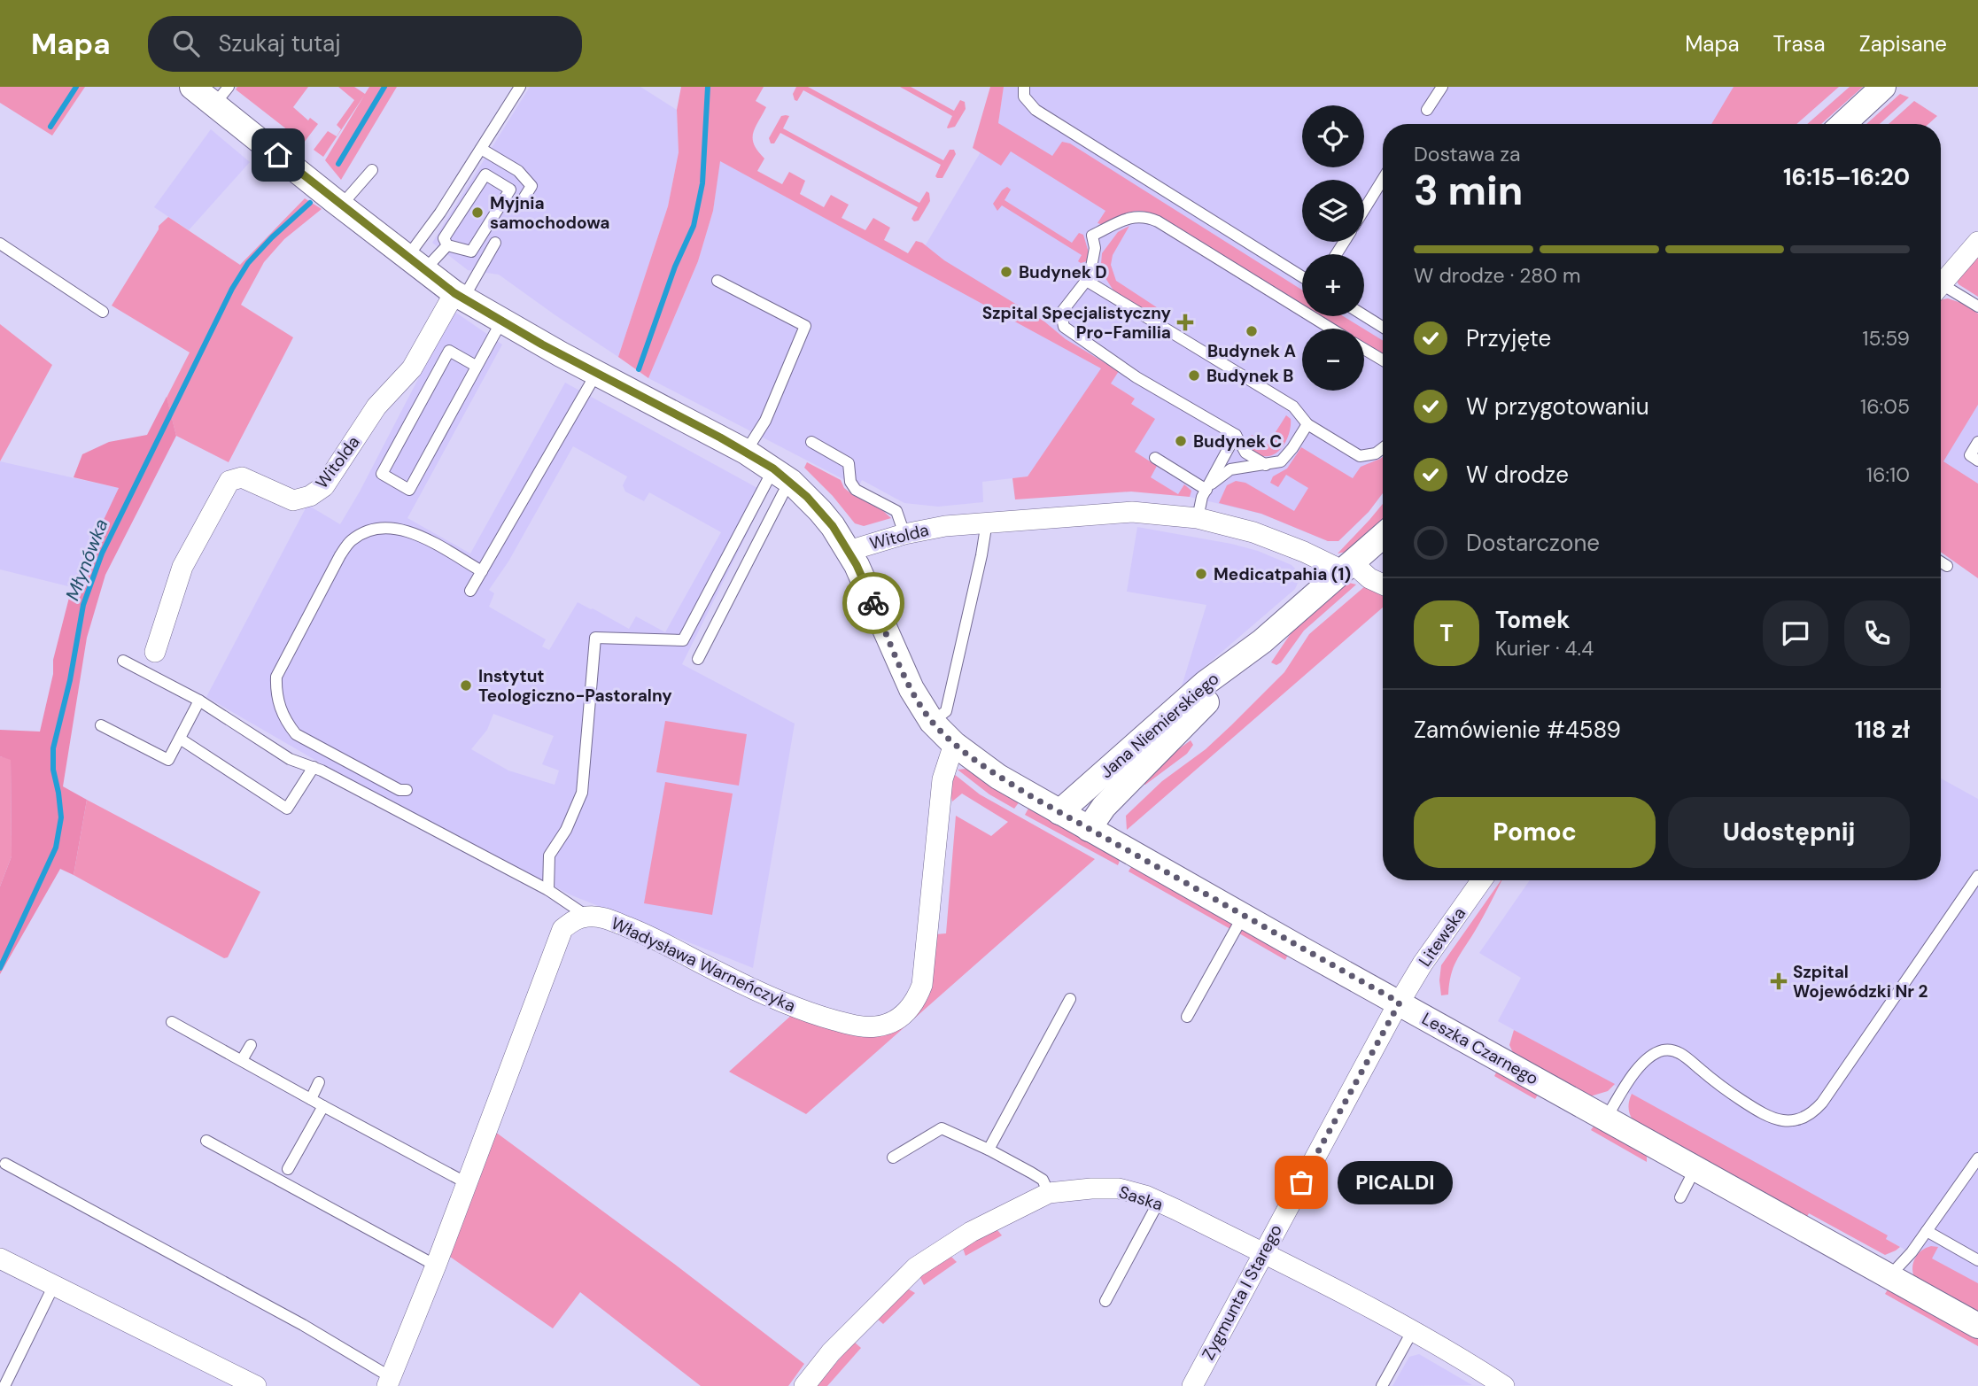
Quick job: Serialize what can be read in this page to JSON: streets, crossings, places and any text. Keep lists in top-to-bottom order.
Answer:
{
  "streets": {
    "street": [
      "Witolda",
      "Jana Niemierskiego",
      "Litewska",
      "Władysława Warneńczyka",
      "Leszka Czarnego",
      "Saska",
      "Zygmunta I Starego"
    ]
  },
  "crossings": [
    ["Witolda", "Jana Niemierskiego"],
    ["Witolda", "Leszka Czarnego"],
    ["Jana Niemierskiego", "Leszka Czarnego"],
    ["Litewska", "Leszka Czarnego"],
    ["Litewska", "Zygmunta I Starego"],
    ["Władysława Warneńczyka", "Leszka Czarnego"],
    ["Leszka Czarnego", "Zygmunta I Starego"],
    ["Saska", "Zygmunta I Starego"]
  ],
  "water": ["Młynówka"],
  "places": {
    "other": [
      "Myjnia samochodowa",
      "Budynek D",
      "Budynek A",
      "Budynek B",
      "Budynek C",
      "Medicatpahia (1)",
      "Instytut Teologiczno-Pastoralny",
      "PICALDI"
    ],
    "health": ["Szpital Specjalistyczny Pro-Familia", "Szpital Wojewódzki Nr 2"]
  },
  "page": {
    "header": "Mapa",
    "search": "Szukaj tutaj",
    "nav": ["Mapa", "Trasa", "Zapisane"],
    "map_buttons": ["+", "−"],
    "heading": ["3 min", "Dostawa za", "16:15–16:20"],
    "panel": [
      "Tomek",
      "Kurier · 4.4",
      "Zamówienie #4589",
      "118 zł"
    ],
    "bar": "W drodze · 280 m",
    "list": [
      ["Przyjęte", "15:59"],
      ["W przygotowaniu", "16:05"],
      ["W drodze", "16:10"],
      "Dostarczone"
    ],
    "round": "T",
    "buttons": ["Pomoc", "Udostępnij"],
    "bubble": "PICALDI"
  }
}
